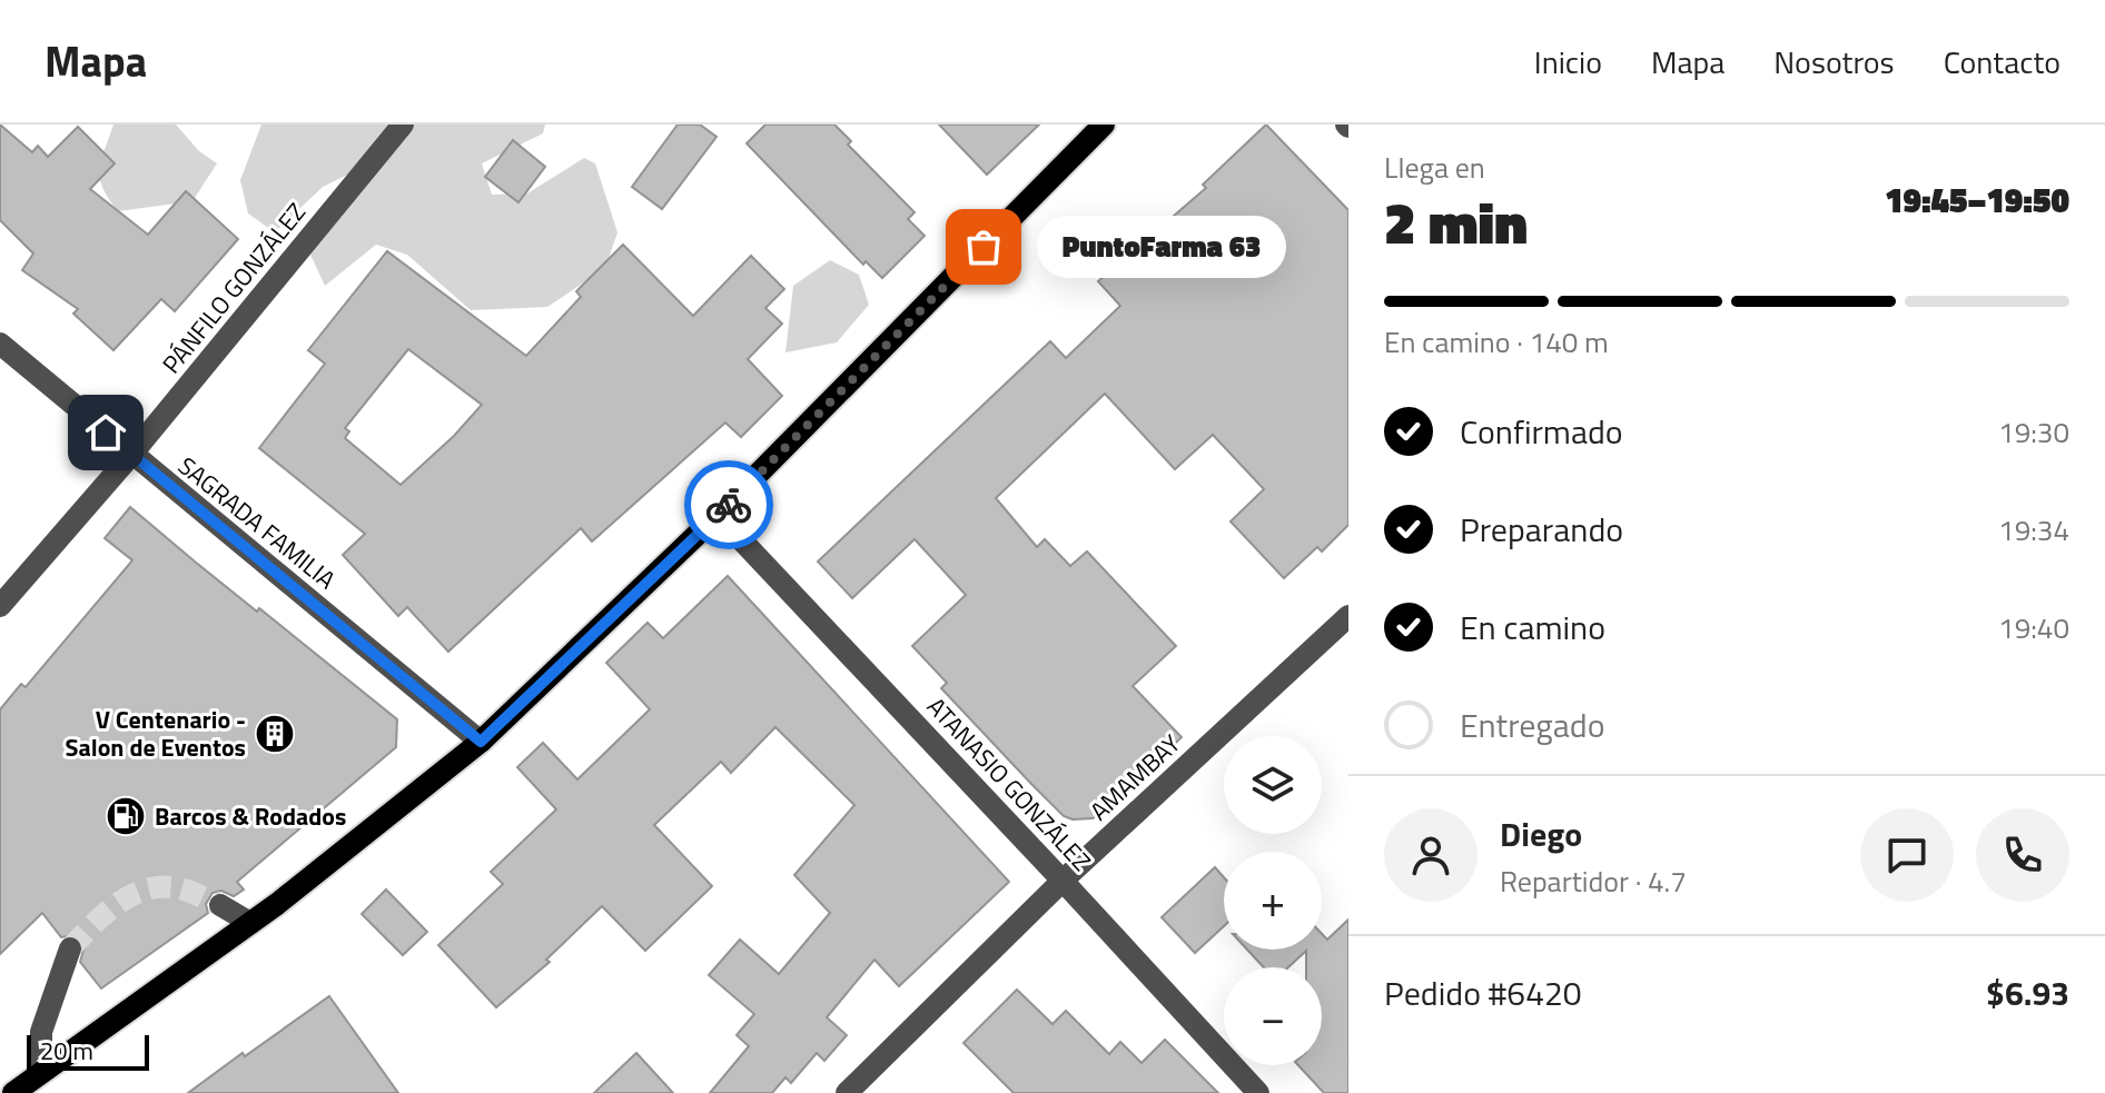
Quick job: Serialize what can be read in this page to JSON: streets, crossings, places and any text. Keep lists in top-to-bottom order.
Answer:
{
  "streets": {
    "street": [
      "PÁNFILO GONZÁLEZ",
      "SAGRADA FAMILIA",
      "AMAMBAY",
      "ATANASIO GONZÁLEZ"
    ]
  },
  "crossings": [
    ["PÁNFILO GONZÁLEZ", "SAGRADA FAMILIA"],
    ["AMAMBAY", "ATANASIO GONZÁLEZ"]
  ],
  "places": {
    "other": ["PuntoFarma 63"],
    "building": ["V Centenario - Salon de Eventos"],
    "fuel station": ["Barcos & Rodados"]
  },
  "scale_bar": "20 m",
  "page": {
    "header": "Mapa",
    "nav": [
      "Inicio",
      "Mapa",
      "Nosotros",
      "Contacto"
    ],
    "heading": ["2 min", "Llega en", "19:45–19:50"],
    "panel": [
      "Diego",
      "Repartidor · 4.7",
      "Pedido #6420",
      "$6.93"
    ],
    "bubble": "PuntoFarma 63",
    "bar": "En camino · 140 m",
    "list": [
      ["Confirmado", "19:30"],
      ["Preparando", "19:34"],
      ["En camino", "19:40"],
      "Entregado"
    ],
    "map_buttons": ["+", "−"],
    "scale": "20 m"
  }
}
